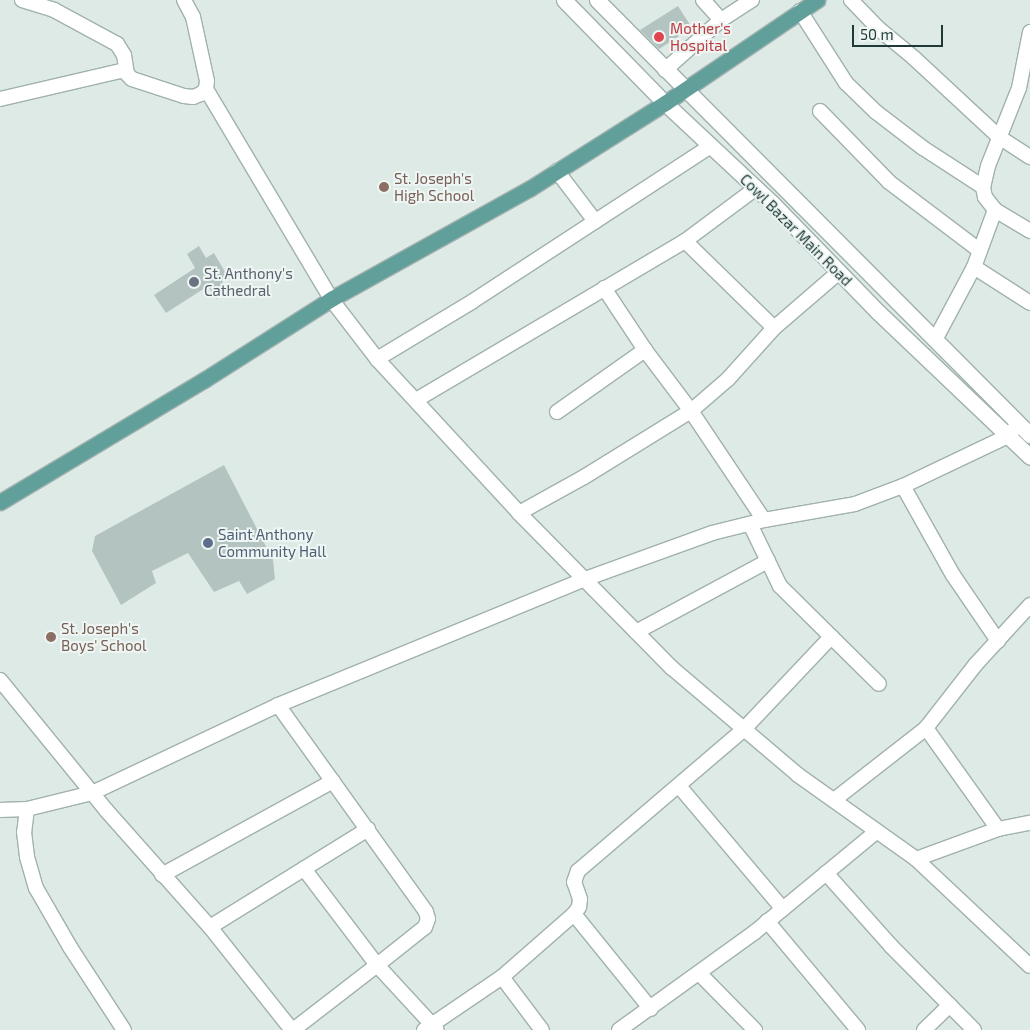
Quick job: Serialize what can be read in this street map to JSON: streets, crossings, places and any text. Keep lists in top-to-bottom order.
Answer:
{
  "streets": {
    "street": ["Cowl Bazar Main Road"]
  },
  "places": [
    "Mother's Hospital",
    "St. Joseph's High School",
    "St. Anthony's Cathedral",
    "Saint Anthony Community Hall",
    "St. Joseph's Boys' School"
  ],
  "scale_bar": "50 m"
}
